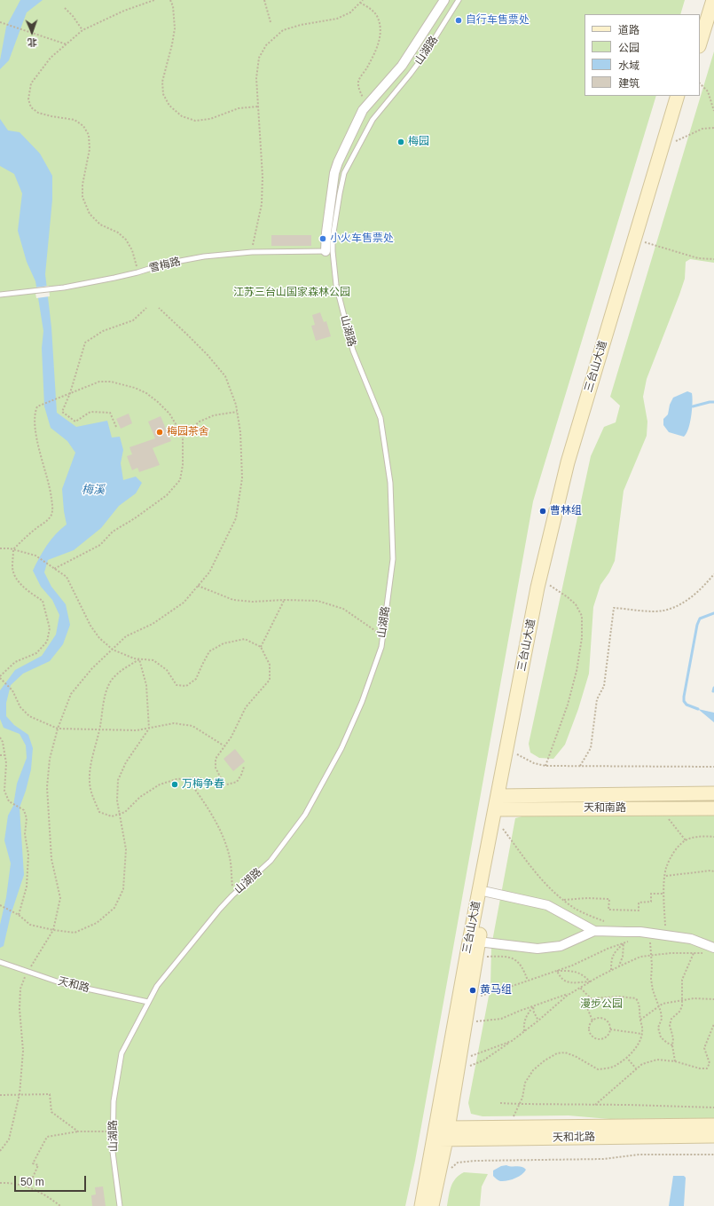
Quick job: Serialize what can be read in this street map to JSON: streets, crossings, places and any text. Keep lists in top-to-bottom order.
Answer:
{
  "streets": {
    "main road": ["三台山大道", "天和南路", "天和北路"],
    "lane": ["山湖路", "雪梅路", "天和路"]
  },
  "crossings": [
    ["山湖路", "雪梅路"],
    ["山湖路", "天和路"],
    ["三台山大道", "天和南路"],
    ["三台山大道", "天和北路"]
  ],
  "water": ["梅溪"],
  "parks": ["江苏三台山国家森林公园", "漫步公园"],
  "places": [
    "自行车售票处",
    "梅园",
    "小火车售票处",
    "梅园茶舍",
    "曹林组",
    "万梅争春",
    "黄马组"
  ],
  "legend": [
    "道路",
    "公园",
    "水域",
    "建筑"
  ],
  "scale_bar": "50 m",
  "north": "bottom"
}
